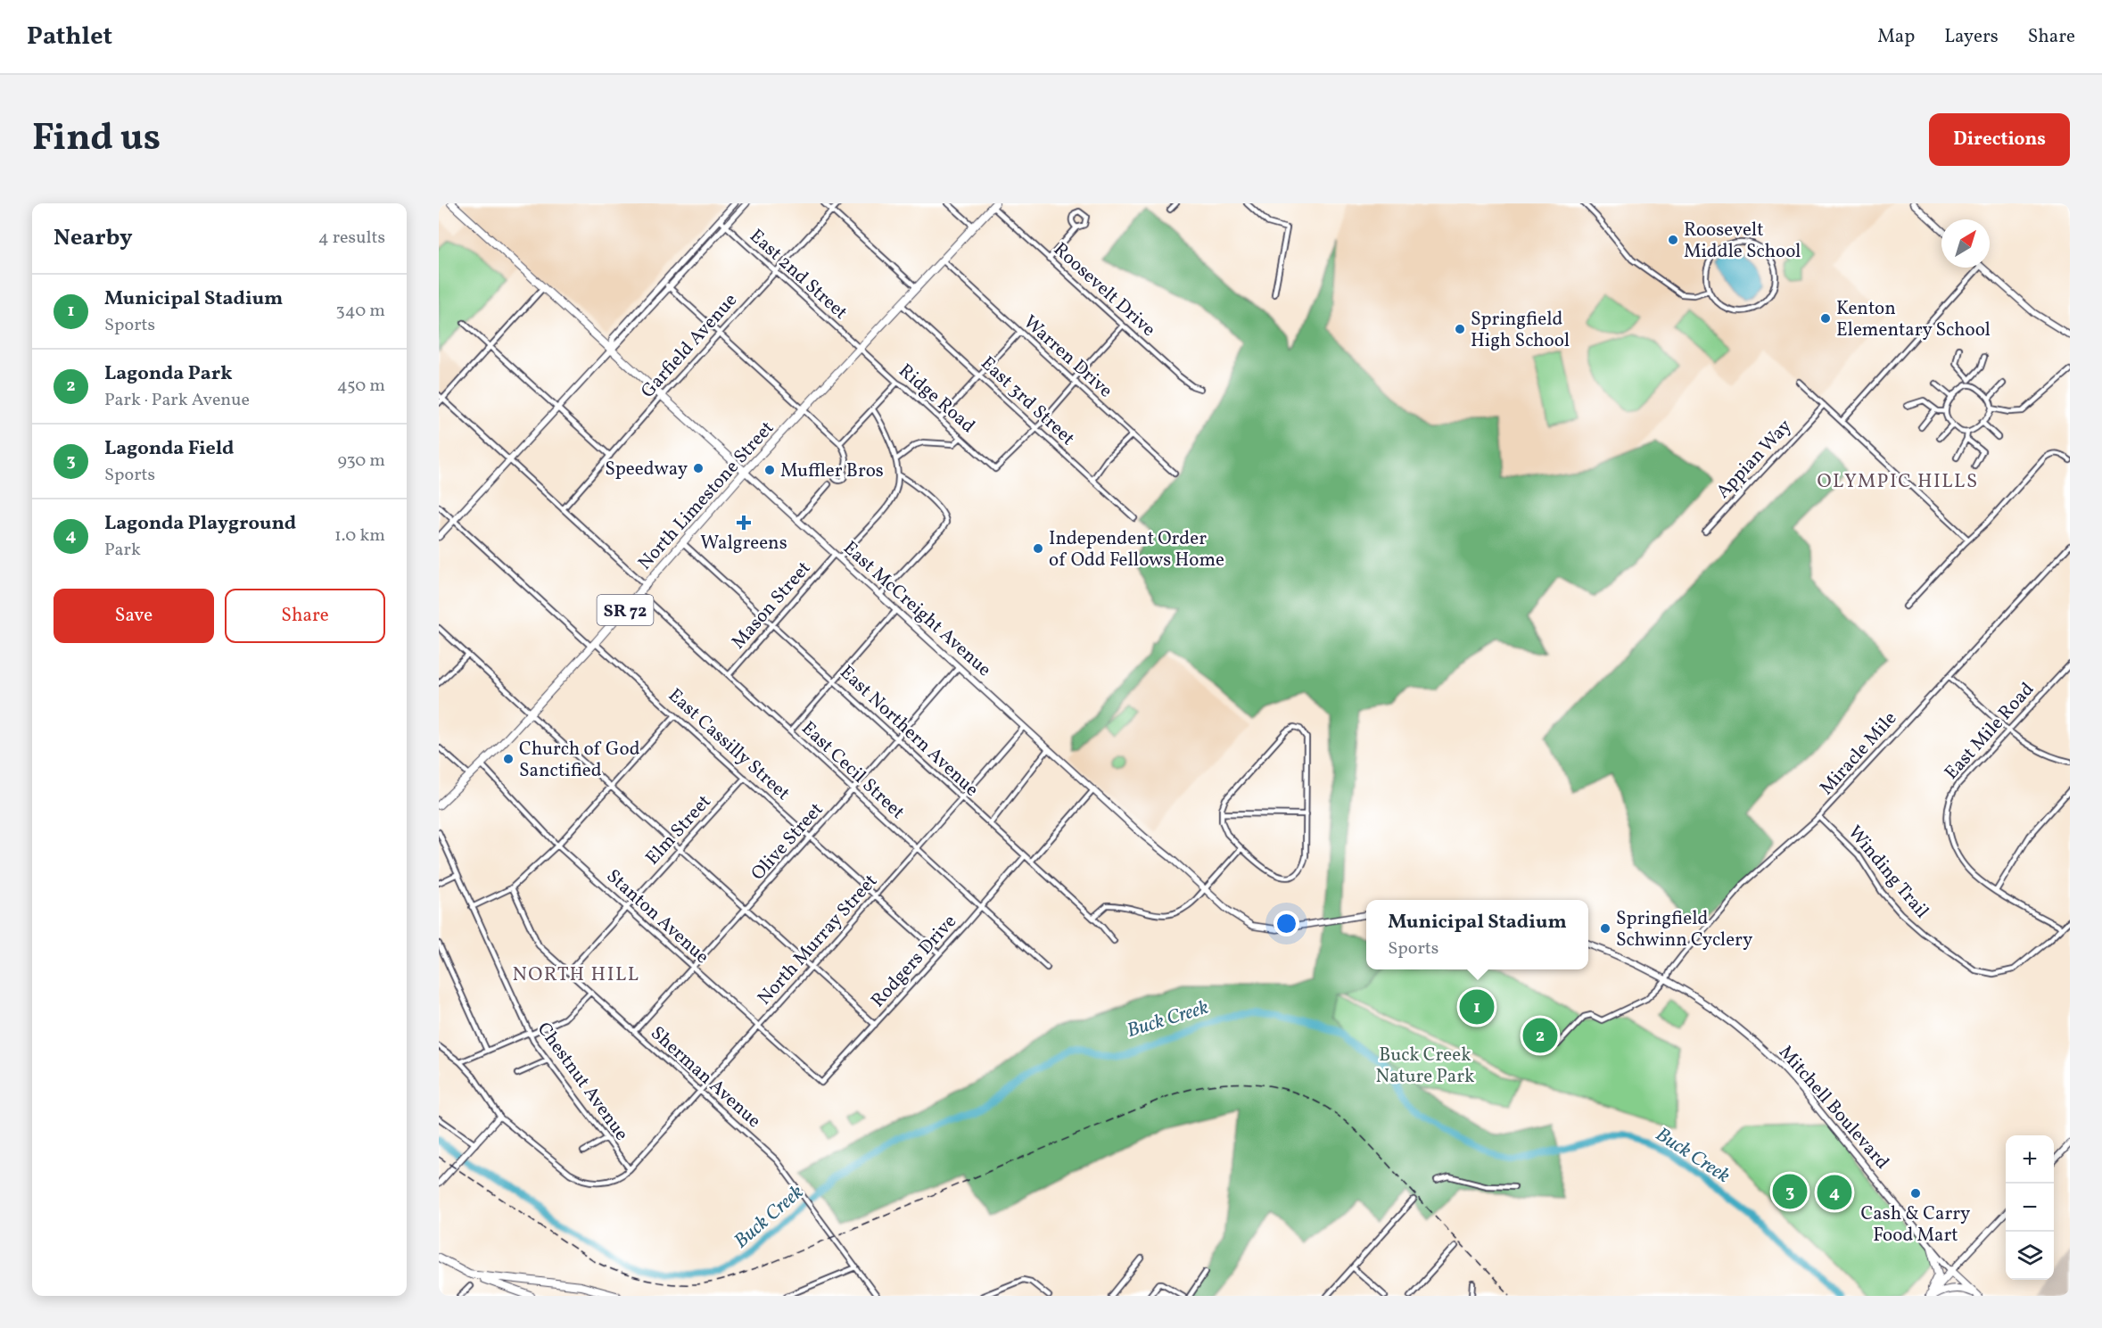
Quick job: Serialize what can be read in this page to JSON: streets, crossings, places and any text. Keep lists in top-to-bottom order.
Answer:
{
  "streets": {
    "main road": [
      "North Limestone Street",
      "East McCreight Avenue",
      "SR 72",
      "Mitchell Boulevard"
    ],
    "street": [
      "East 2nd Street",
      "Roosevelt Drive",
      "Garfield Avenue",
      "Warren Drive",
      "Ridge Road",
      "East 3rd Street",
      "Appian Way",
      "Mason Street",
      "East Northern Avenue",
      "East Mile Road",
      "East Cassilly Street",
      "Miracle Mile",
      "East Cecil Street",
      "Elm Street",
      "Olive Street",
      "Winding Trail",
      "Stanton Avenue",
      "North Murray Street",
      "Rodgers Drive",
      "Sherman Avenue",
      "Chestnut Avenue"
    ]
  },
  "crossings": [
    ["East 2nd Street", "Garfield Avenue"],
    ["East 2nd Street", "Ridge Road"],
    ["East 2nd Street", "North Limestone Street"],
    ["Roosevelt Drive", "North Limestone Street"],
    ["Garfield Avenue", "East McCreight Avenue"],
    ["Warren Drive", "North Limestone Street"],
    ["Ridge Road", "East 3rd Street"],
    ["Ridge Road", "North Limestone Street"],
    ["East 3rd Street", "North Limestone Street"],
    ["North Limestone Street", "East McCreight Avenue"],
    ["North Limestone Street", "East Northern Avenue"],
    ["North Limestone Street", "East Cassilly Street"],
    ["North Limestone Street", "East Cecil Street"],
    ["North Limestone Street", "Stanton Avenue"],
    ["Mason Street", "East McCreight Avenue"],
    ["Mason Street", "East Northern Avenue"],
    ["Mason Street", "East Cecil Street"],
    ["East McCreight Avenue", "Olive Street"],
    ["East McCreight Avenue", "North Murray Street"],
    ["East Northern Avenue", "Olive Street"],
    ["East Northern Avenue", "North Murray Street"],
    ["East Northern Avenue", "Rodgers Drive"],
    ["East Mile Road", "Winding Trail"],
    ["East Cassilly Street", "Elm Street"],
    ["East Cassilly Street", "Olive Street"],
    ["East Cassilly Street", "North Murray Street"],
    ["East Cassilly Street", "Rodgers Drive"],
    ["Miracle Mile", "Winding Trail"],
    ["Miracle Mile", "Mitchell Boulevard"],
    ["East Cecil Street", "Olive Street"],
    ["East Cecil Street", "North Murray Street"],
    ["East Cecil Street", "Rodgers Drive"],
    ["Elm Street", "Stanton Avenue"],
    ["Elm Street", "Sherman Avenue"],
    ["Olive Street", "Stanton Avenue"],
    ["Olive Street", "Sherman Avenue"],
    ["Stanton Avenue", "North Murray Street"],
    ["Stanton Avenue", "Rodgers Drive"],
    ["North Murray Street", "Sherman Avenue"],
    ["North Murray Street", "Chestnut Avenue"]
  ],
  "districts": ["OLYMPIC HILLS", "NORTH HILL"],
  "water": ["Buck Creek"],
  "parks": ["Buck Creek Nature Park"],
  "places": {
    "other": [
      "Roosevelt Middle School",
      "Kenton Elementary School",
      "Springfield High School",
      "Speedway",
      "Muffler Bros",
      "Independent Order of Odd Fellows Home",
      "Church of God Sanctified",
      "Springfield Schwinn Cyclery",
      "Cash & Carry Food Mart"
    ],
    "health": ["Walgreens"]
  },
  "north": "top right",
  "page": {
    "header": "Pathlet",
    "nav": ["Map", "Layers", "Share"],
    "title": "Find us",
    "buttons": [
      "Directions",
      ["Save", "Share"]
    ],
    "heading": ["Nearby", "4 results"],
    "list": [
      {
        "mark": "1",
        "name": "Municipal Stadium",
        "note": "Sports",
        "value": "340 m"
      },
      {
        "mark": "2",
        "name": "Lagonda Park",
        "note": "Park · Park Avenue",
        "value": "450 m"
      },
      {
        "mark": "3",
        "name": "Lagonda Field",
        "note": "Sports",
        "value": "930 m"
      },
      {
        "mark": "4",
        "name": "Lagonda Playground",
        "note": "Park",
        "value": "1.0 km"
      }
    ],
    "popup": ["Municipal Stadium", "Sports"],
    "pins": [
      "1",
      "2",
      "3",
      "4"
    ],
    "map_buttons": ["+", "−"]
  }
}
